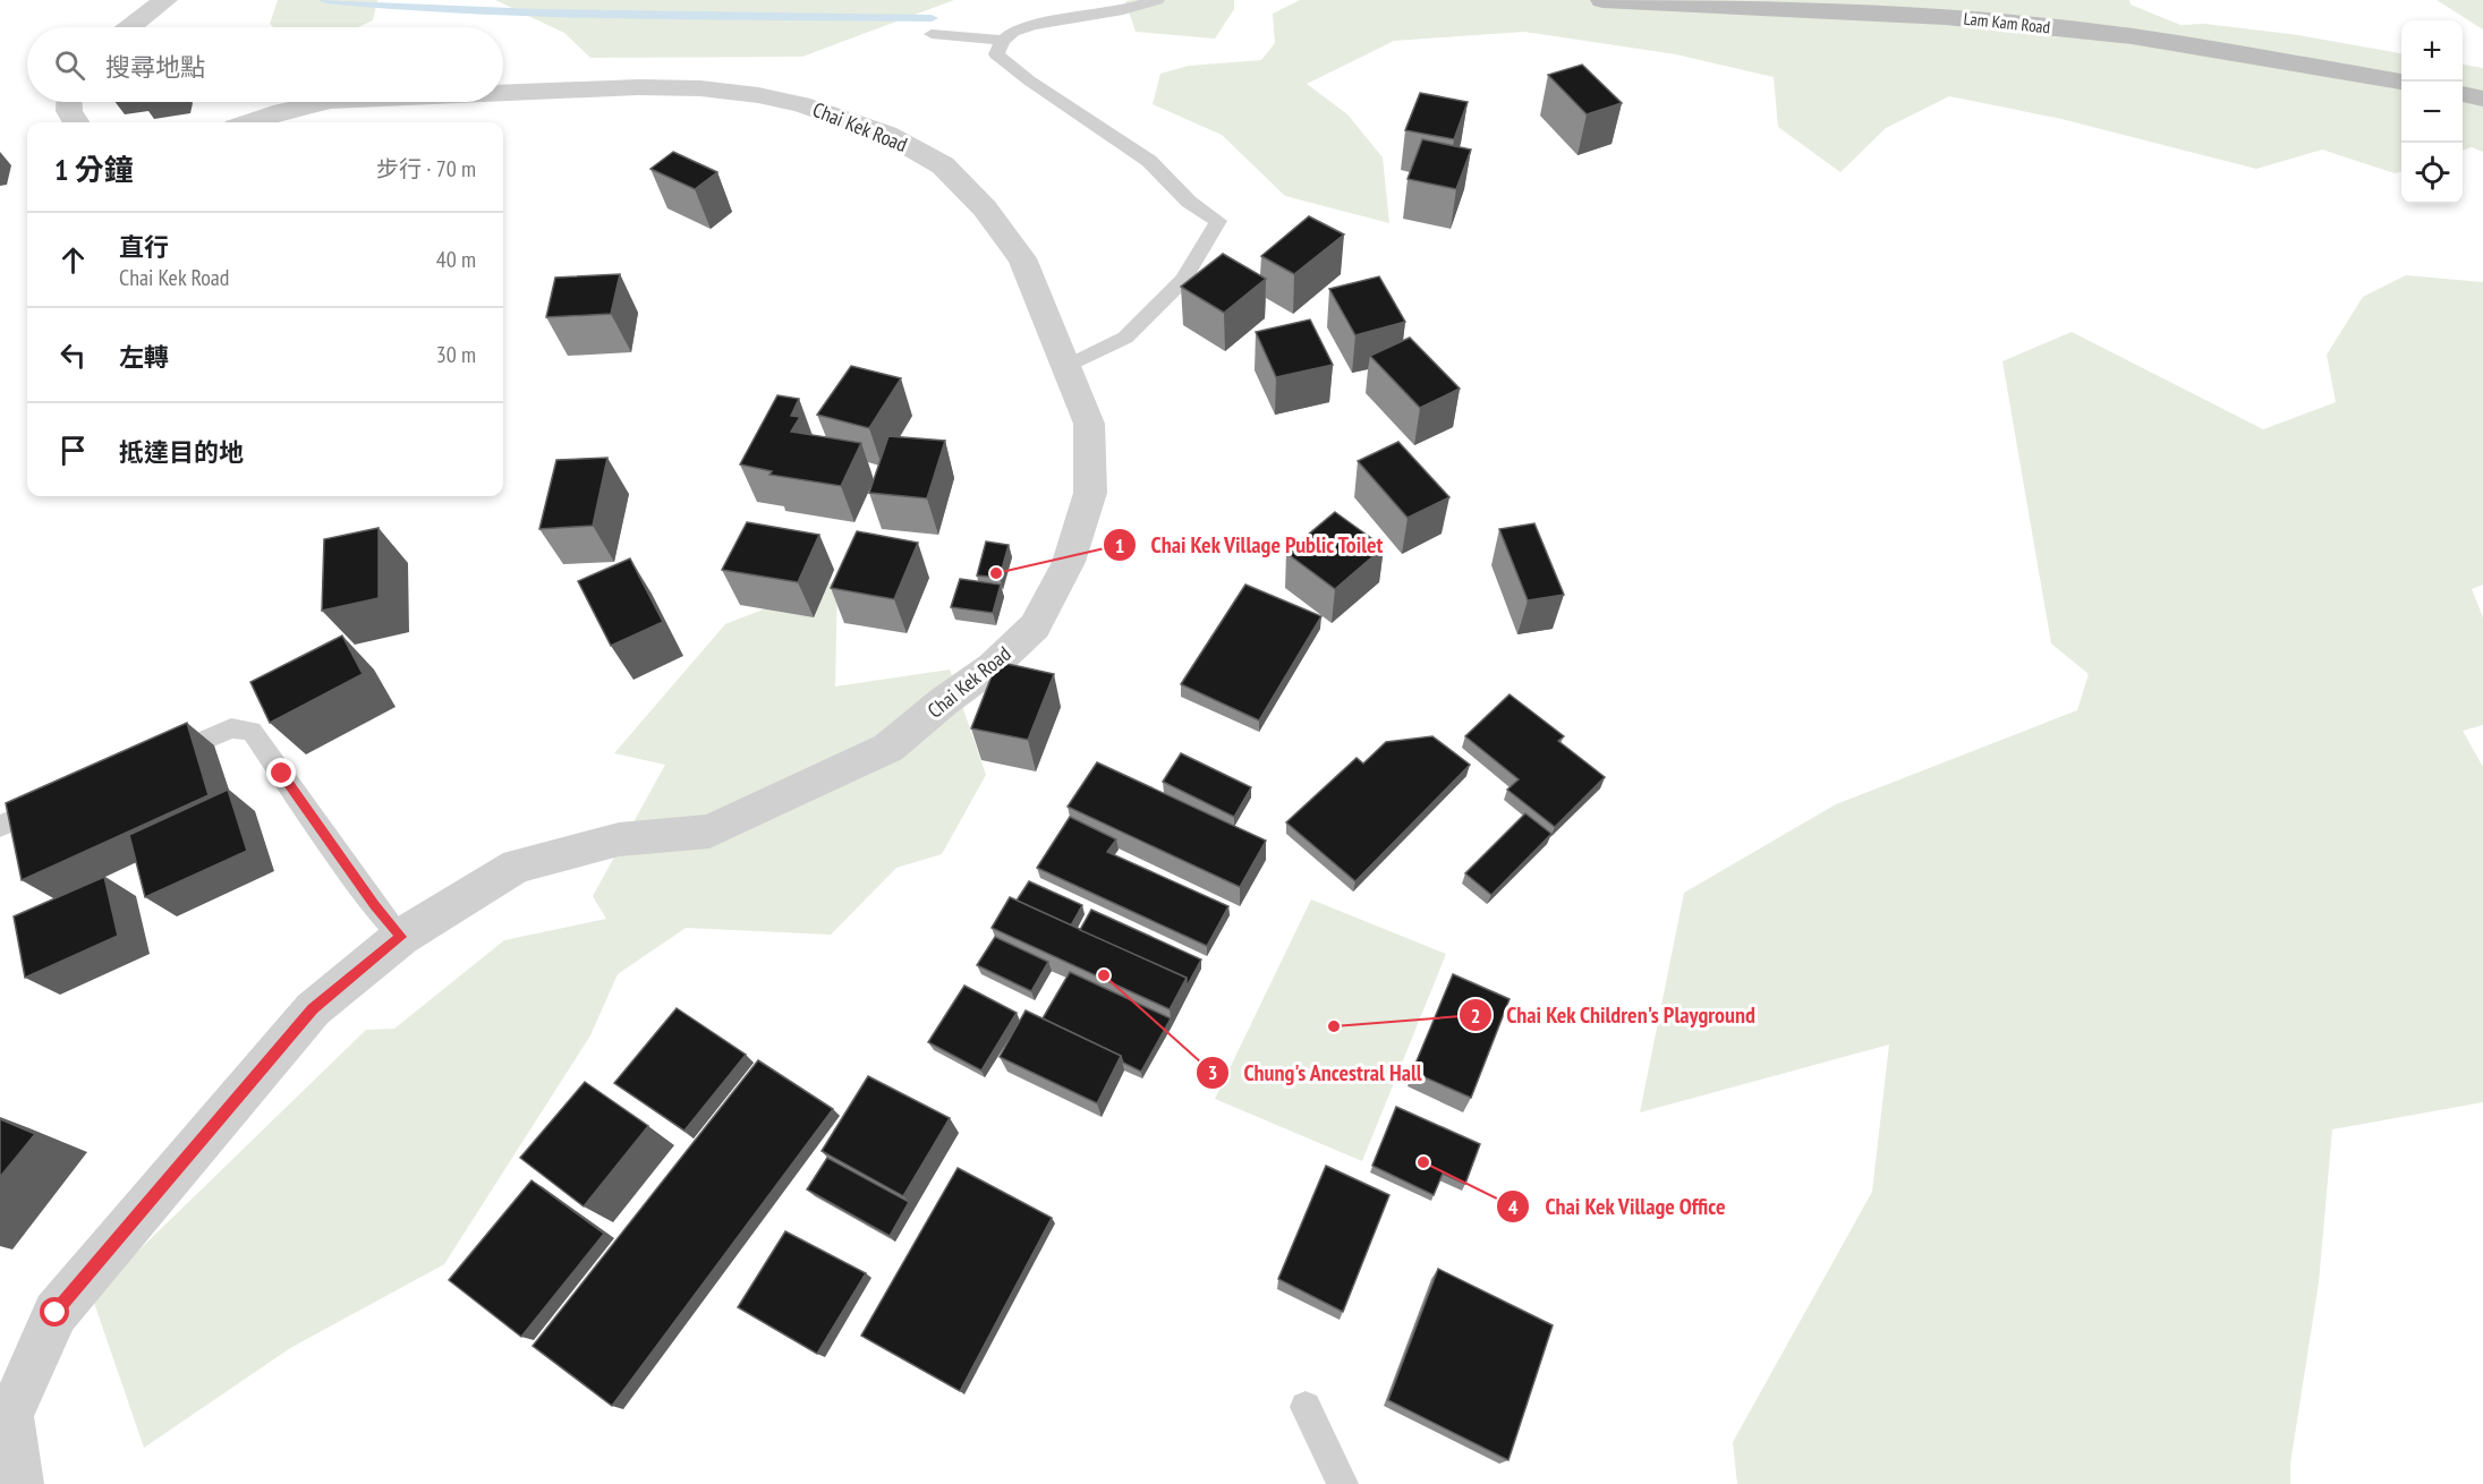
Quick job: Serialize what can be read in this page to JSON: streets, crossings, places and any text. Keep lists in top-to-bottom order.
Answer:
{
  "streets": {
    "main road": ["Lam Kam Road"],
    "street": ["Chai Kek Road"]
  },
  "places": [
    "Chai Kek Village Public Toilet",
    "Chung's Ancestral Hall",
    "Chai Kek Children's Playground",
    "Chai Kek Village Office"
  ],
  "page": {
    "map_buttons": ["+", "−"],
    "search": "搜尋地點",
    "heading": ["1 分鐘", "步行 · 70 m"],
    "list": [
      ["直行", "Chai Kek Road", "40 m"],
      ["左轉", "30 m"],
      "抵達目的地"
    ]
  }
}
